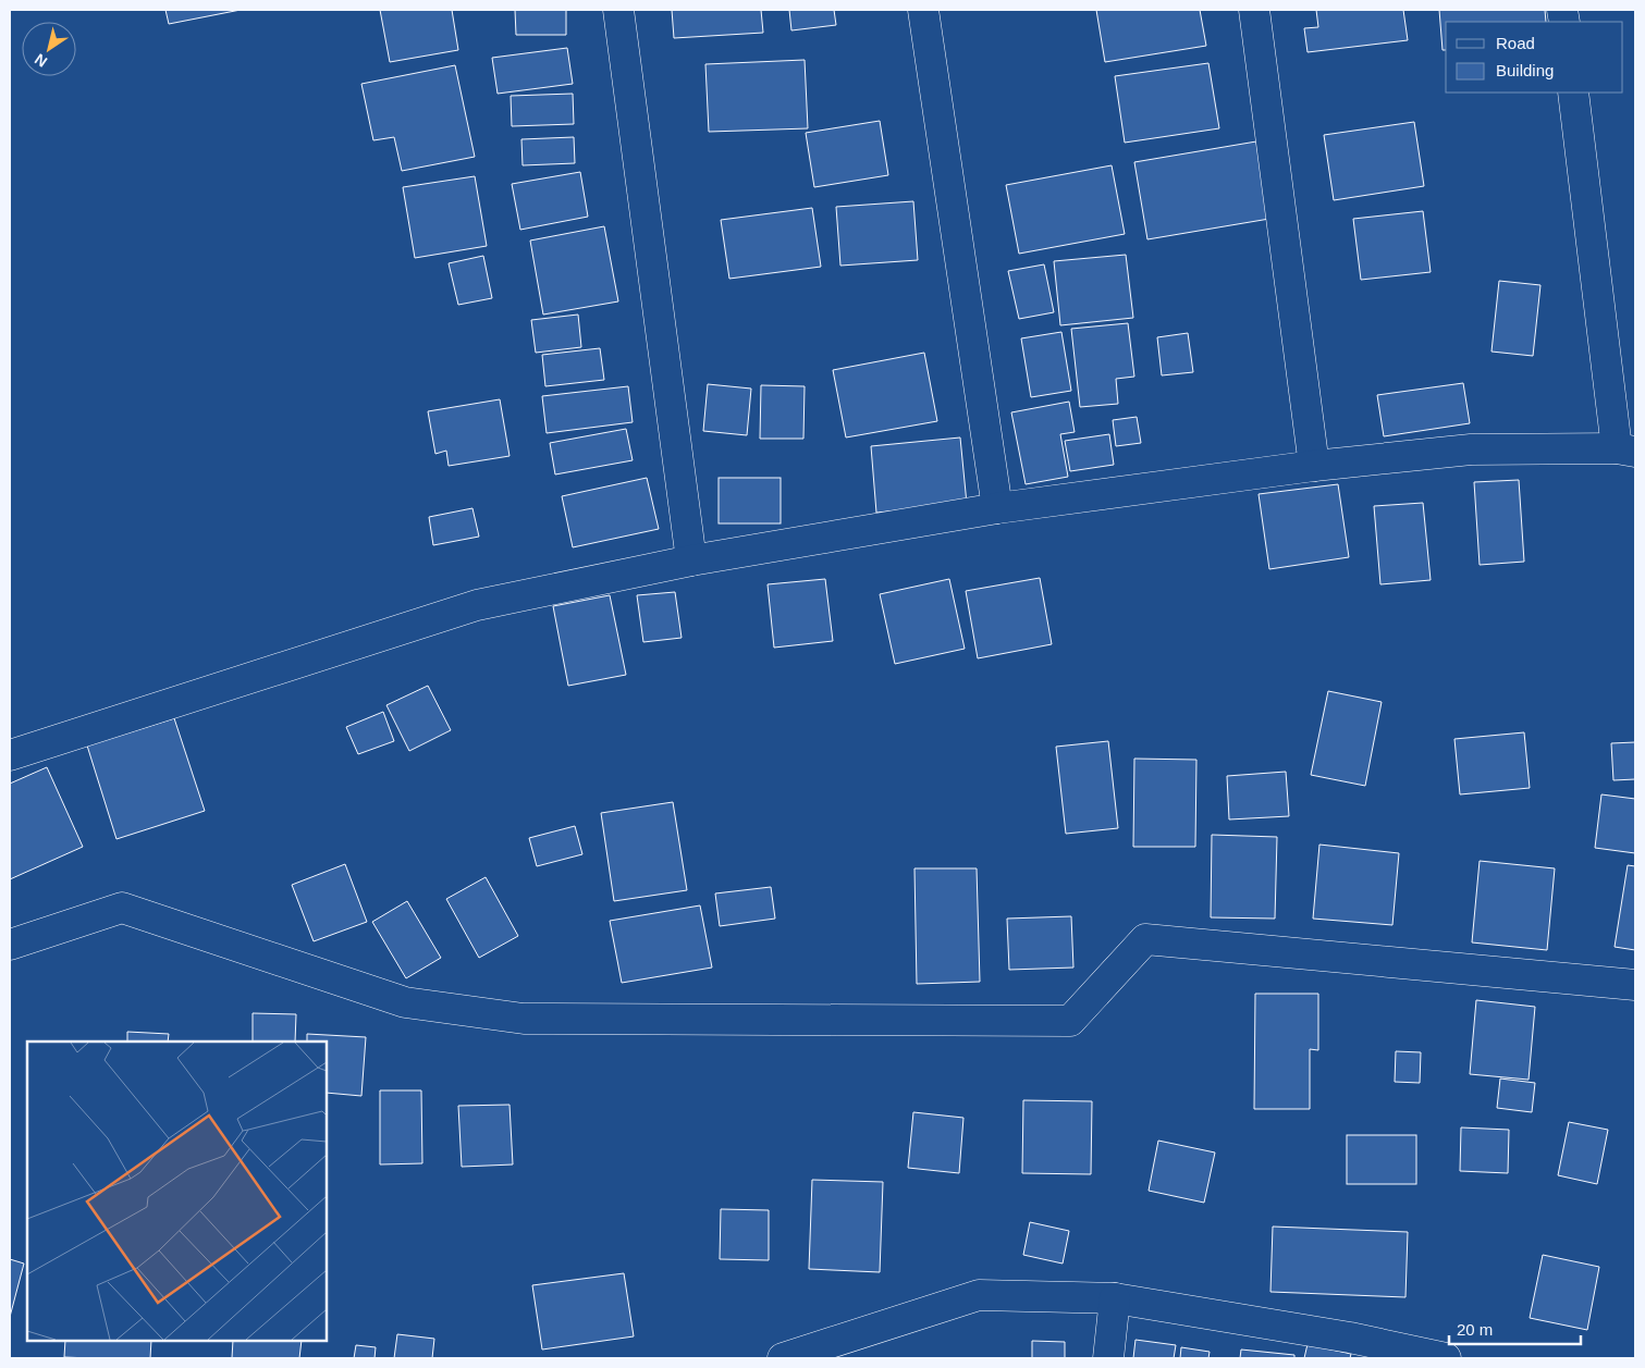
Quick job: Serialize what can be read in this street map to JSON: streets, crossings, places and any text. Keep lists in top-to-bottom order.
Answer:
{
  "legend": ["Road", "Building"],
  "scale_bar": "20 m",
  "north": "bottom left"
}
